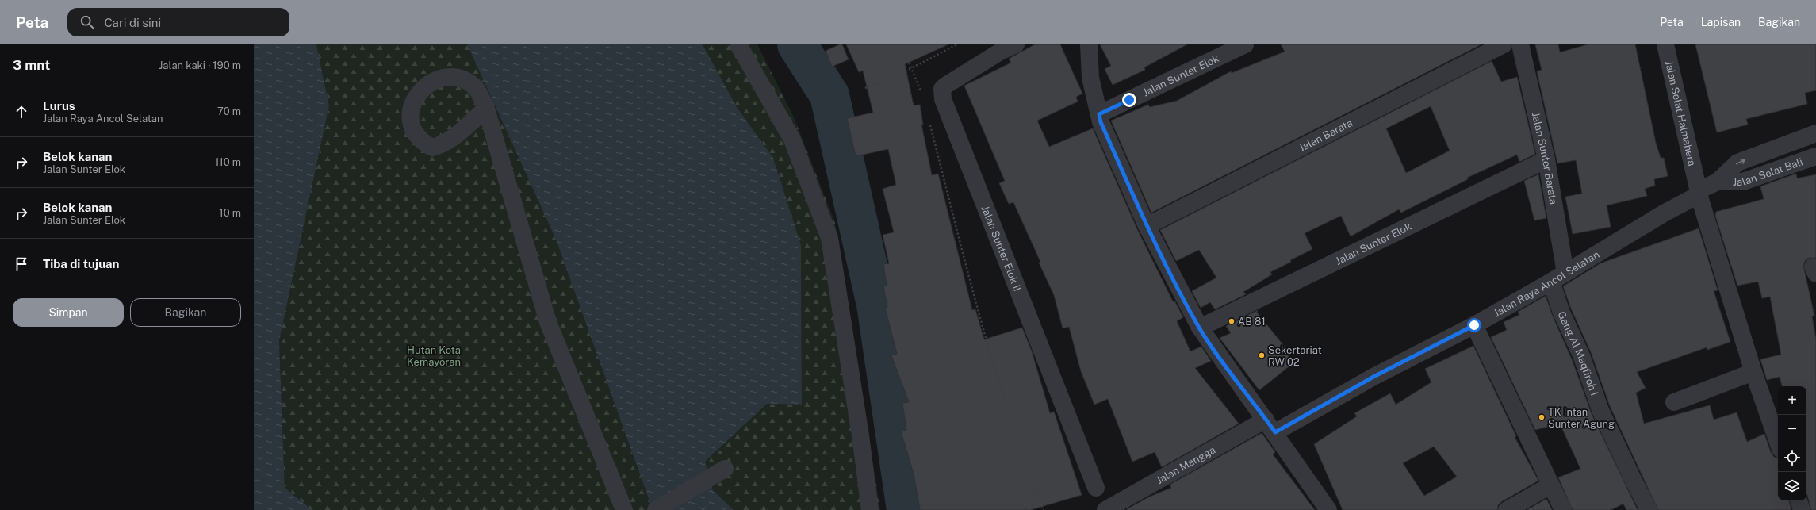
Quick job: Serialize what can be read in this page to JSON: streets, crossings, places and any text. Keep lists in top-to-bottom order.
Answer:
{
  "streets": {
    "street": [
      "Jalan Sunter Elok",
      "Jalan Selat Halmahera",
      "Jalan Barata",
      "Jalan Sunter Barata",
      "Jalan Selat Bali",
      "Jalan Sunter Elok II",
      "Jalan Raya Ancol Selatan",
      "Gang Al Maqfiroh I",
      "Jalan Mangga"
    ]
  },
  "crossings": [
    ["Jalan Sunter Elok", "Jalan Sunter Barata"],
    ["Jalan Selat Halmahera", "Jalan Selat Bali"],
    ["Jalan Selat Halmahera", "Jalan Raya Ancol Selatan"],
    ["Jalan Sunter Barata", "Jalan Raya Ancol Selatan"],
    ["Jalan Selat Bali", "Jalan Raya Ancol Selatan"],
    ["Jalan Raya Ancol Selatan", "Gang Al Maqfiroh I"],
    ["Jalan Raya Ancol Selatan", "Jalan Mangga"]
  ],
  "parks": ["Hutan Kota Kemayoran"],
  "places": ["AB 81", "Sekertariat RW 02", "TK Intan Sunter Agung"],
  "page": {
    "header": "Peta",
    "search": "Cari di sini",
    "nav": ["Peta", "Lapisan", "Bagikan"],
    "heading": ["3 mnt", "Jalan kaki · 190 m"],
    "list": [
      ["Lurus", "Jalan Raya Ancol Selatan", "70 m"],
      ["Belok kanan", "Jalan Sunter Elok", "110 m"],
      ["Belok kanan", "Jalan Sunter Elok", "10 m"],
      "Tiba di tujuan"
    ],
    "buttons": ["Simpan", "Bagikan"],
    "map_buttons": ["+", "−"]
  }
}
